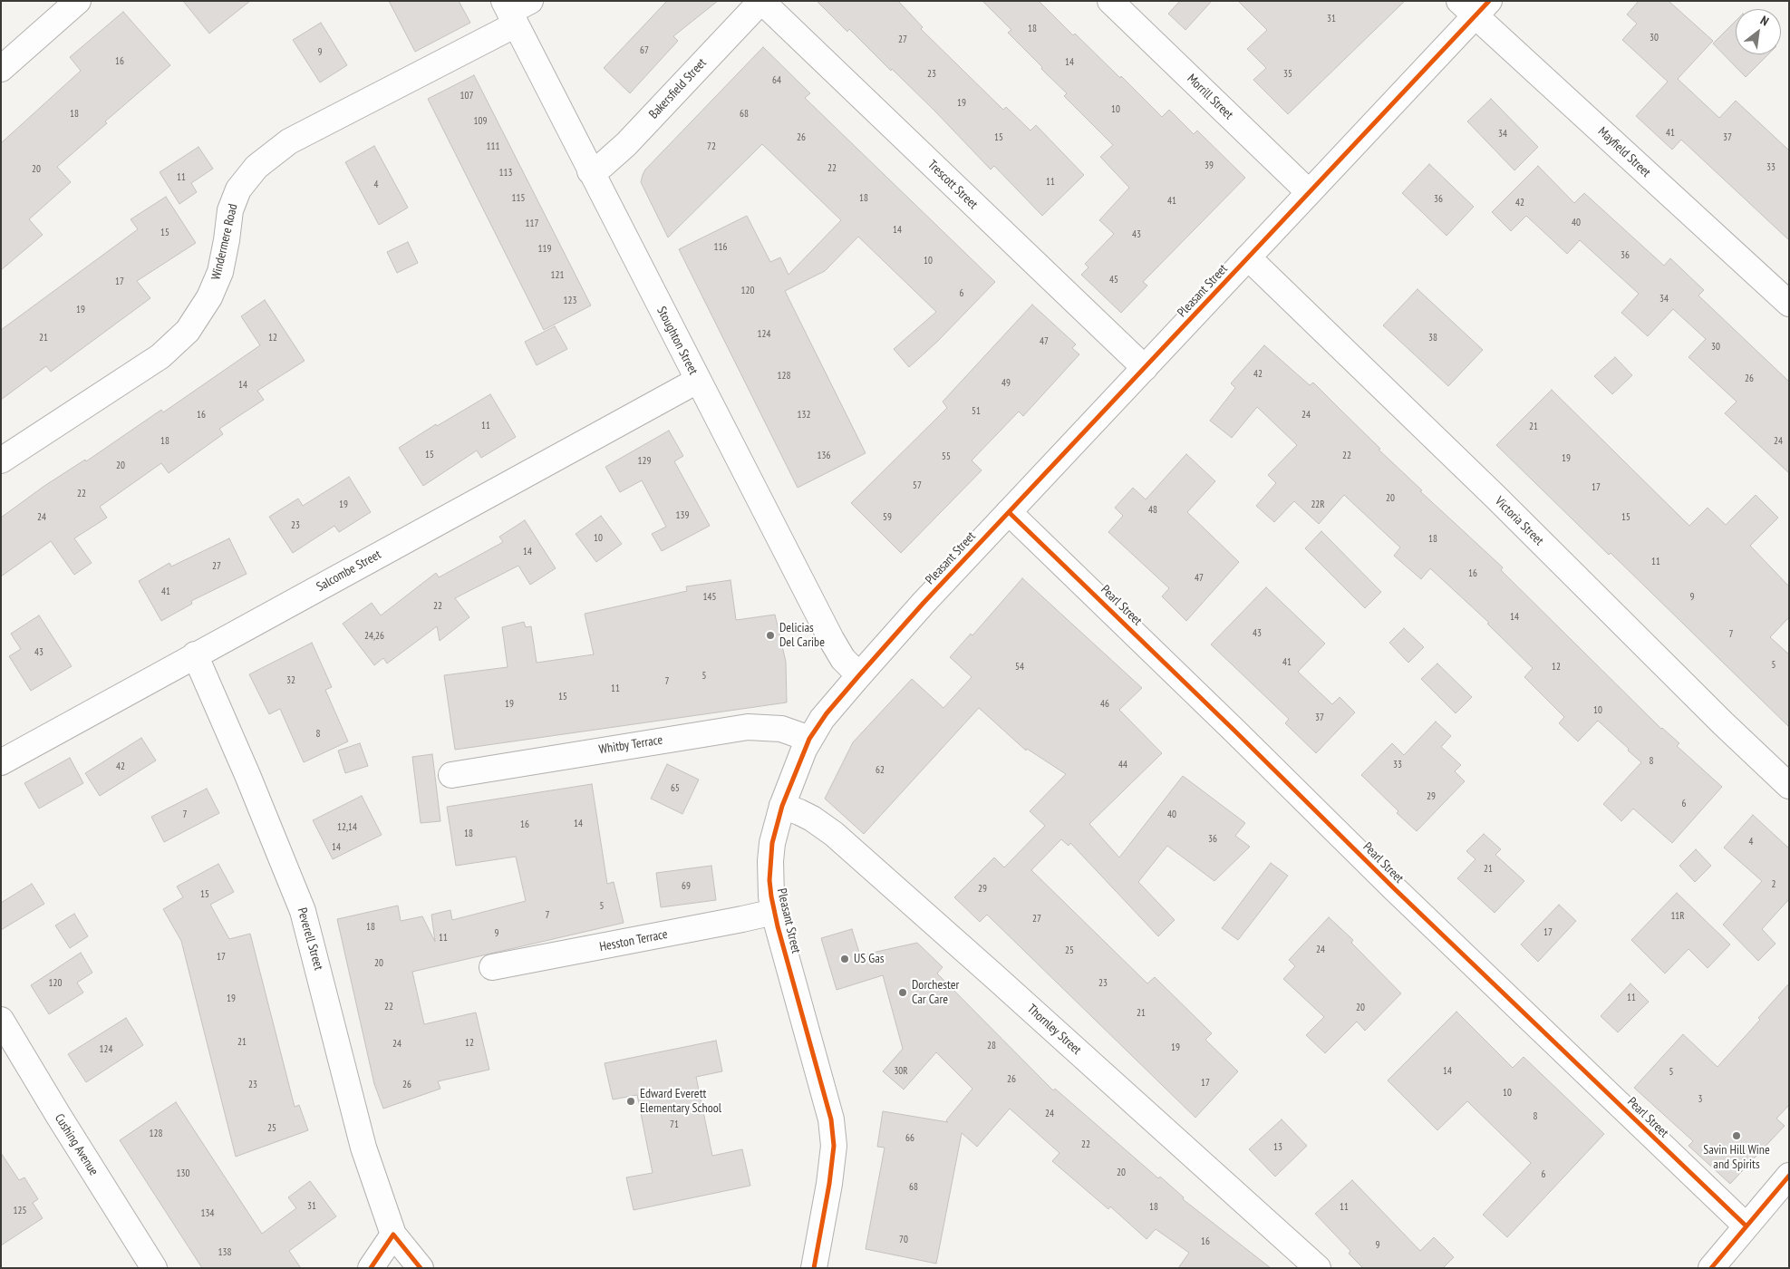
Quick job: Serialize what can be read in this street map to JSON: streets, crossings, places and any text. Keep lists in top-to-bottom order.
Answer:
{
  "streets": {
    "street": [
      "Bakersfield Street",
      "Morrill Street",
      "Mayfield Street",
      "Trescott Street",
      "Windermere Road",
      "Pleasant Street",
      "Stoughton Street",
      "Victoria Street",
      "Salcombe Street",
      "Pearl Street",
      "Whitby Terrace",
      "Peverell Street",
      "Hesston Terrace",
      "Thornley Street",
      "Cushing Avenue"
    ]
  },
  "crossings": [
    ["Bakersfield Street", "Trescott Street"],
    ["Bakersfield Street", "Stoughton Street"],
    ["Morrill Street", "Pleasant Street"],
    ["Mayfield Street", "Pleasant Street"],
    ["Trescott Street", "Pleasant Street"],
    ["Windermere Road", "Stoughton Street"],
    ["Pleasant Street", "Stoughton Street"],
    ["Pleasant Street", "Victoria Street"],
    ["Pleasant Street", "Pearl Street"],
    ["Pleasant Street", "Whitby Terrace"],
    ["Pleasant Street", "Hesston Terrace"],
    ["Pleasant Street", "Thornley Street"],
    ["Stoughton Street", "Salcombe Street"],
    ["Salcombe Street", "Peverell Street"]
  ],
  "places": [
    "Delicias Del Caribe",
    "US Gas",
    "Dorchester Car Care",
    "Edward Everett Elementary School",
    "Savin Hill Wine and Spirits"
  ],
  "house_numbers": [
    "31",
    "18",
    "30",
    "27",
    "67",
    "9",
    "16",
    "14",
    "23",
    "35",
    "64",
    "107",
    "19",
    "10",
    "18",
    "68",
    "109",
    "41",
    "34",
    "26",
    "15",
    "37",
    "111",
    "72",
    "39",
    "33",
    "22",
    "20",
    "113",
    "11",
    "11",
    "4",
    "115",
    "18",
    "36",
    "41",
    "42",
    "40",
    "117",
    "14",
    "15",
    "43",
    "116",
    "119",
    "36",
    "10",
    "121",
    "45",
    "17",
    "120",
    "6",
    "34",
    "123",
    "19",
    "124",
    "21",
    "12",
    "38",
    "47",
    "30",
    "42",
    "128",
    "26",
    "49",
    "14",
    "51",
    "16",
    "132",
    "24",
    "11",
    "21",
    "18",
    "24",
    "15",
    "136",
    "22",
    "55",
    "19",
    "129",
    "20",
    "57",
    "17",
    "22",
    "20",
    "19",
    "22R",
    "48",
    "139",
    "24",
    "59",
    "15",
    "23",
    "10",
    "18",
    "14",
    "11",
    "27",
    "16",
    "47",
    "41",
    "145",
    "9",
    "22",
    "14",
    "43",
    "7",
    "24,26",
    "43",
    "41",
    "5",
    "54",
    "12",
    "5",
    "32",
    "7",
    "11",
    "15",
    "19",
    "46",
    "10",
    "37",
    "8",
    "8",
    "44",
    "33",
    "42",
    "62",
    "65",
    "29",
    "6",
    "7",
    "40",
    "14",
    "16",
    "12,14",
    "18",
    "36",
    "4",
    "14",
    "21",
    "2",
    "69",
    "29",
    "15",
    "5",
    "7",
    "11R",
    "27",
    "18",
    "17",
    "9",
    "11",
    "24",
    "25",
    "17",
    "20",
    "120",
    "23",
    "11",
    "19",
    "22",
    "20",
    "21",
    "21",
    "12",
    "24",
    "28",
    "19",
    "124",
    "30R",
    "14",
    "5",
    "26",
    "17",
    "23",
    "26",
    "10",
    "3",
    "24",
    "8",
    "71",
    "25",
    "128",
    "66",
    "22",
    "13",
    "20",
    "130",
    "6",
    "68",
    "31",
    "18",
    "11",
    "125",
    "134",
    "70",
    "16",
    "9",
    "138"
  ],
  "north": "top right"
}
